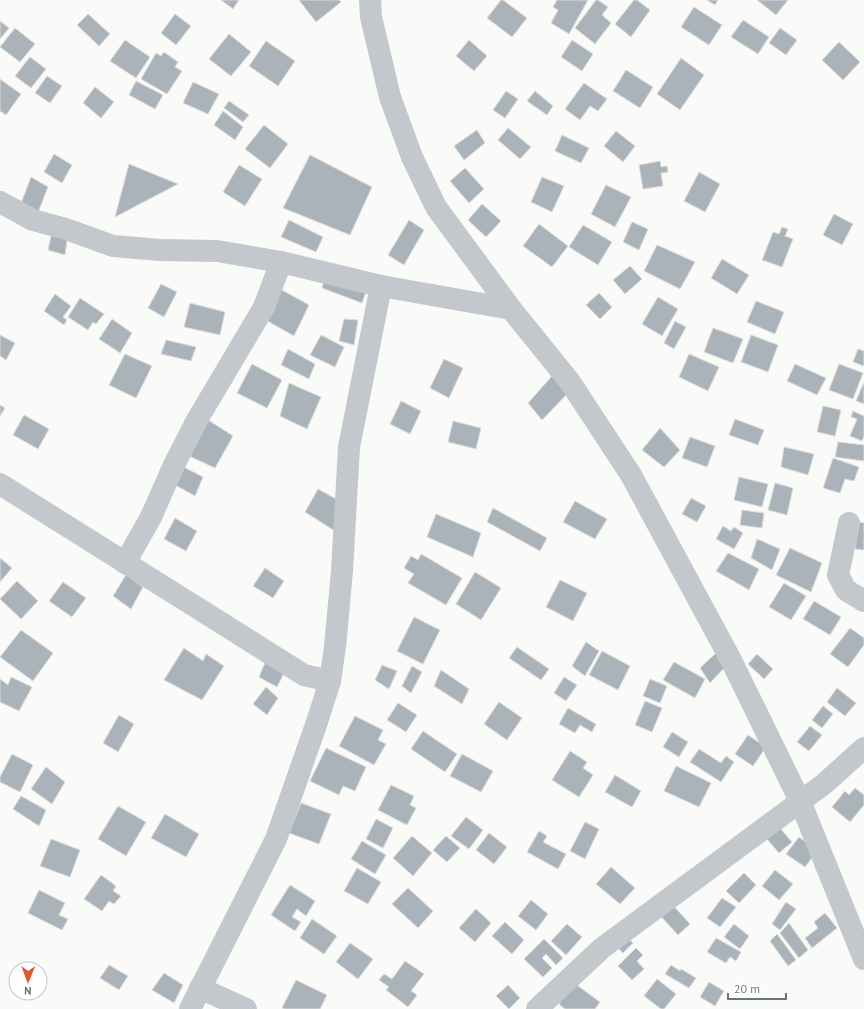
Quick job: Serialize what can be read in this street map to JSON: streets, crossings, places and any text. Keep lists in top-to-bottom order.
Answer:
{
  "scale_bar": "20 m",
  "north": "bottom"
}
